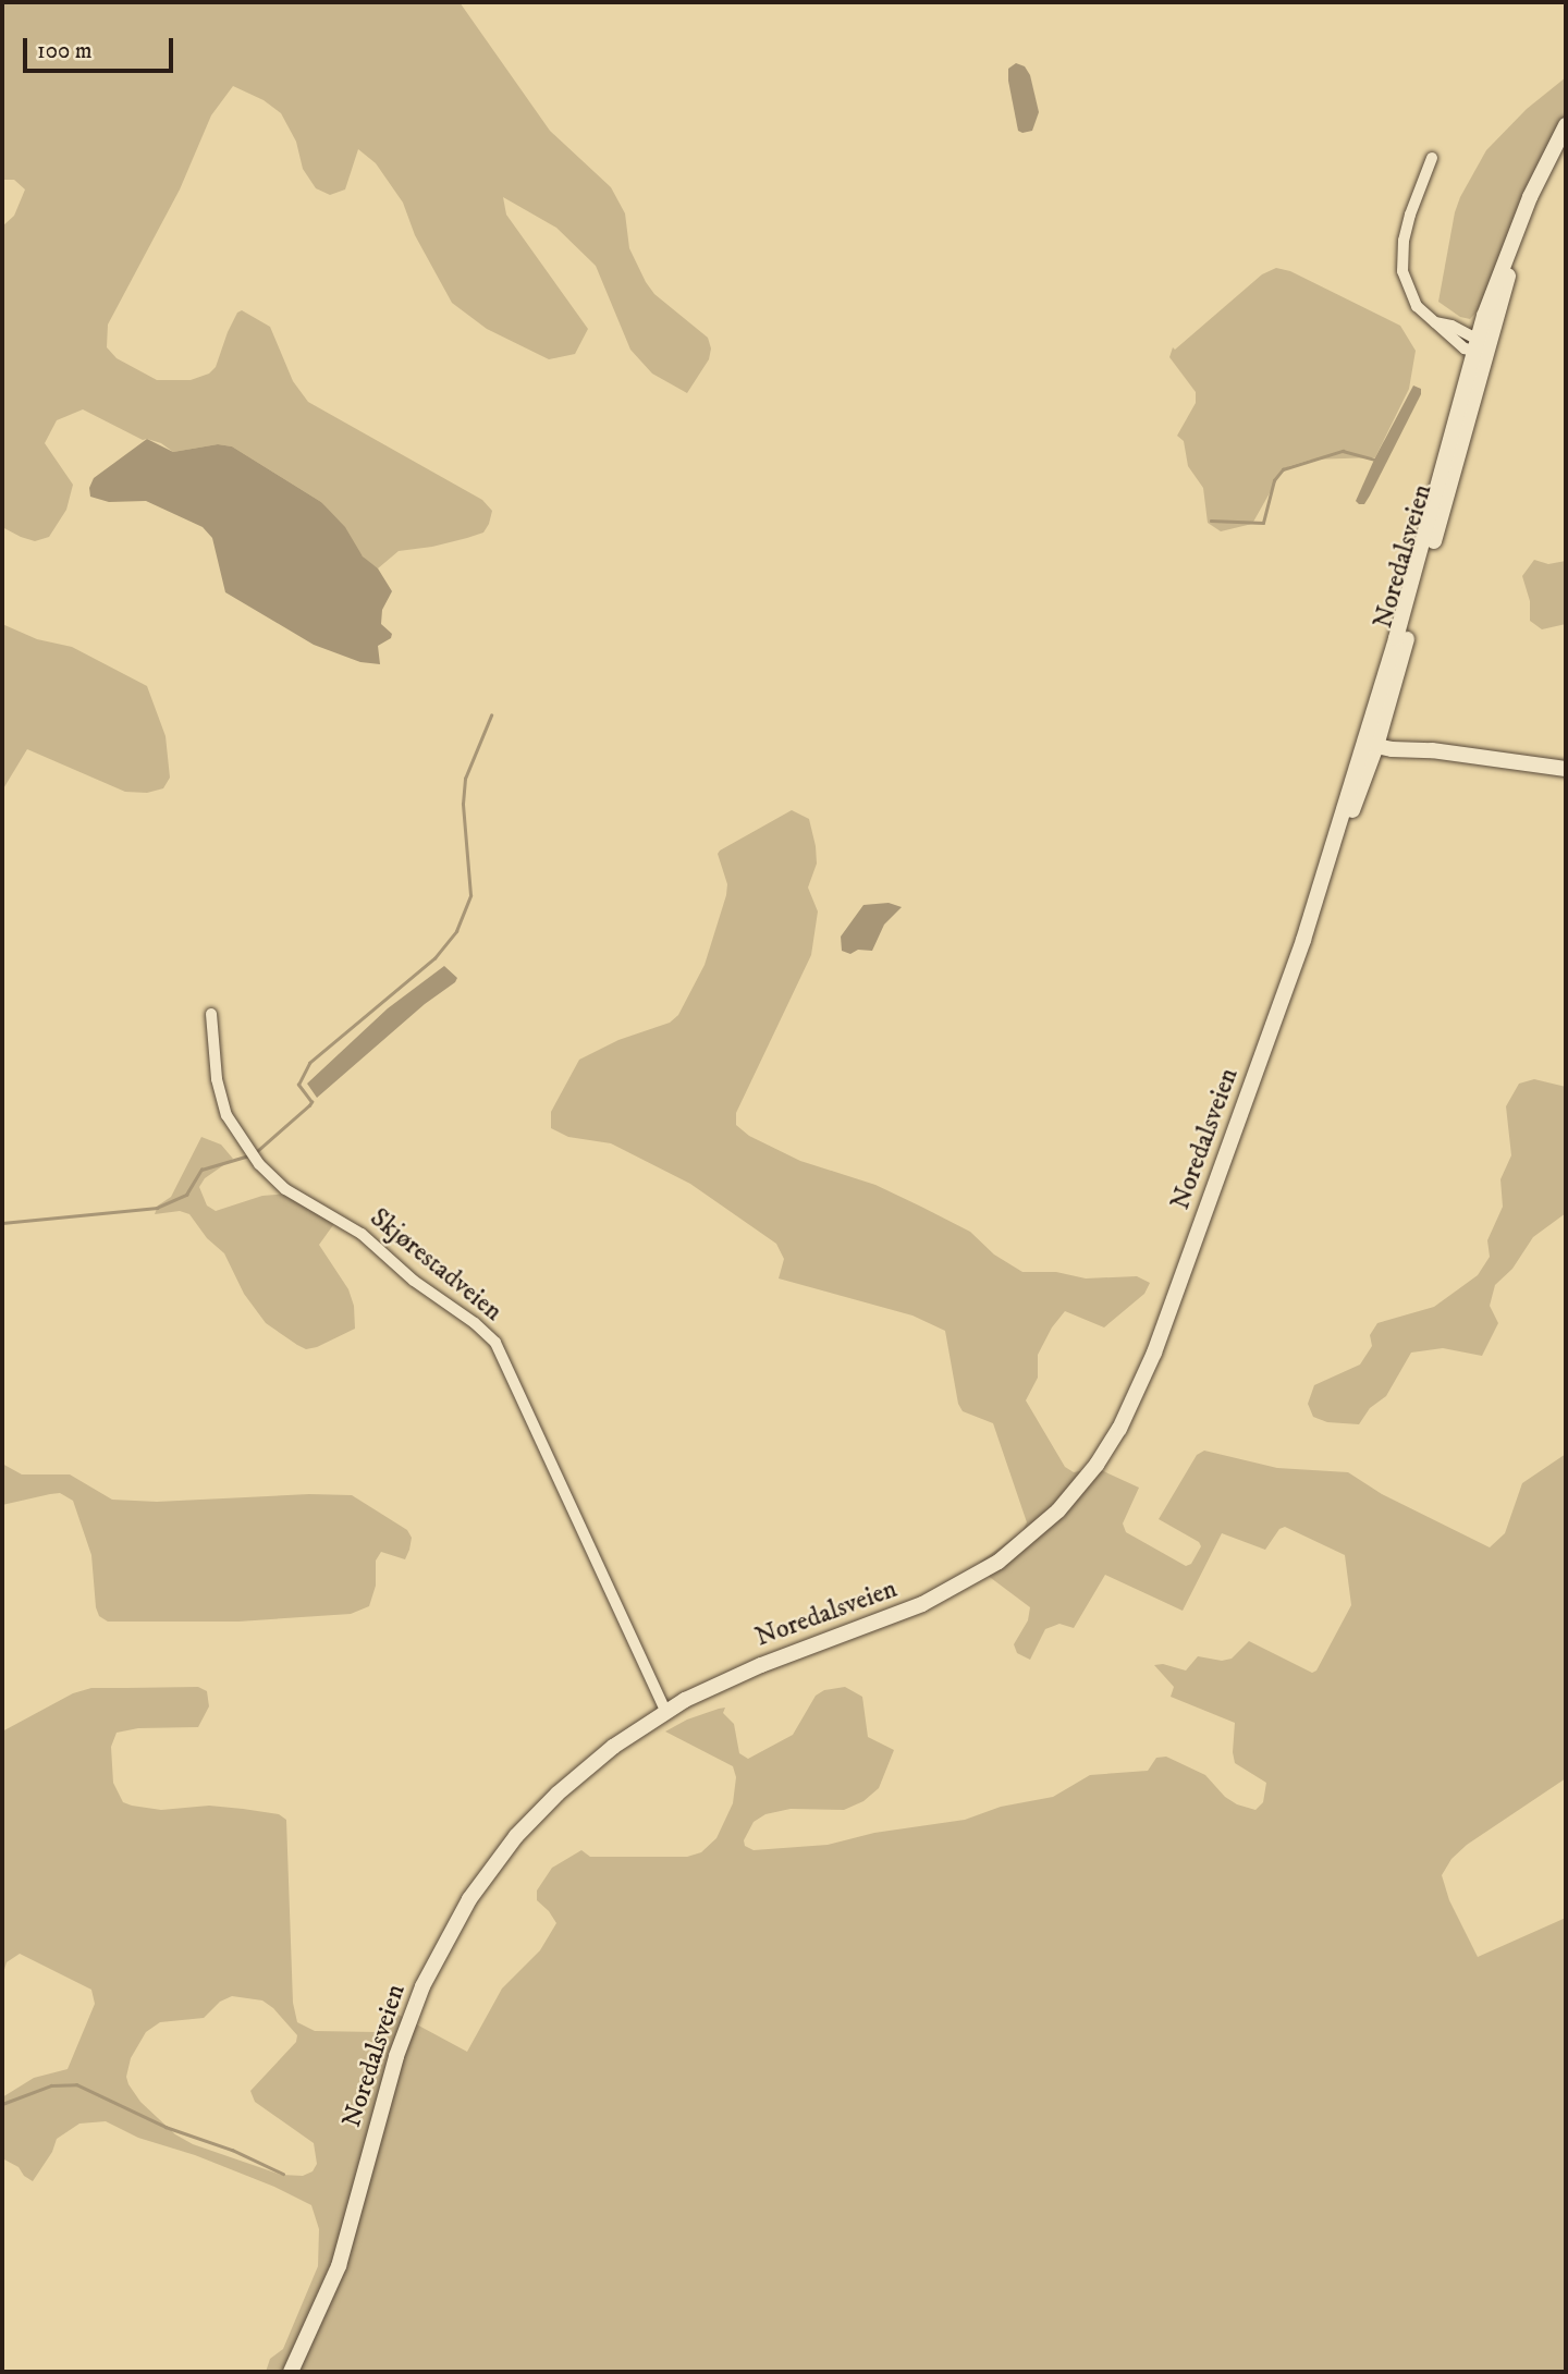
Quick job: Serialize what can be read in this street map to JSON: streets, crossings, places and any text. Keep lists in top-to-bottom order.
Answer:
{
  "streets": {
    "main road": ["Noredalsveien"],
    "street": ["Skjørestadveien"]
  },
  "crossings": [
    ["Noredalsveien", "Skjørestadveien"]
  ],
  "scale_bar": "100 m"
}
